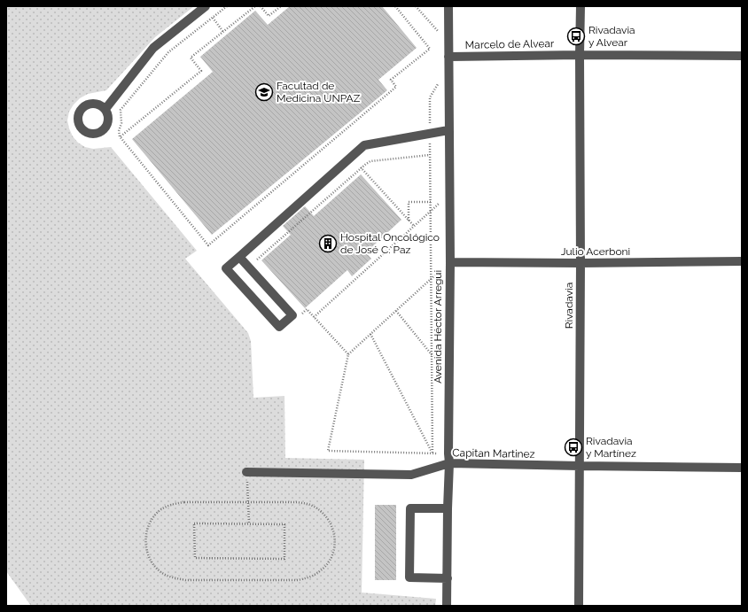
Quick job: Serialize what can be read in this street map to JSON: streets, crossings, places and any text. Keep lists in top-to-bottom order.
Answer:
{
  "streets": {
    "street": [
      "Marcelo de Alvear",
      "Julio Acerboni",
      "Rivadavia",
      "Avenida Héctor Arregui",
      "Capitan Martinez"
    ]
  },
  "crossings": [
    ["Marcelo de Alvear", "Rivadavia"],
    ["Marcelo de Alvear", "Avenida Héctor Arregui"],
    ["Julio Acerboni", "Rivadavia"],
    ["Julio Acerboni", "Avenida Héctor Arregui"],
    ["Rivadavia", "Capitan Martinez"],
    ["Avenida Héctor Arregui", "Capitan Martinez"]
  ],
  "places": {
    "bus stop": ["Rivadavia y Alvear", "Rivadavia y Martínez"],
    "school or university": ["Facultad de Medicina UNPAZ"],
    "building": ["Hospital Oncológico de José C. Paz"]
  }
}
